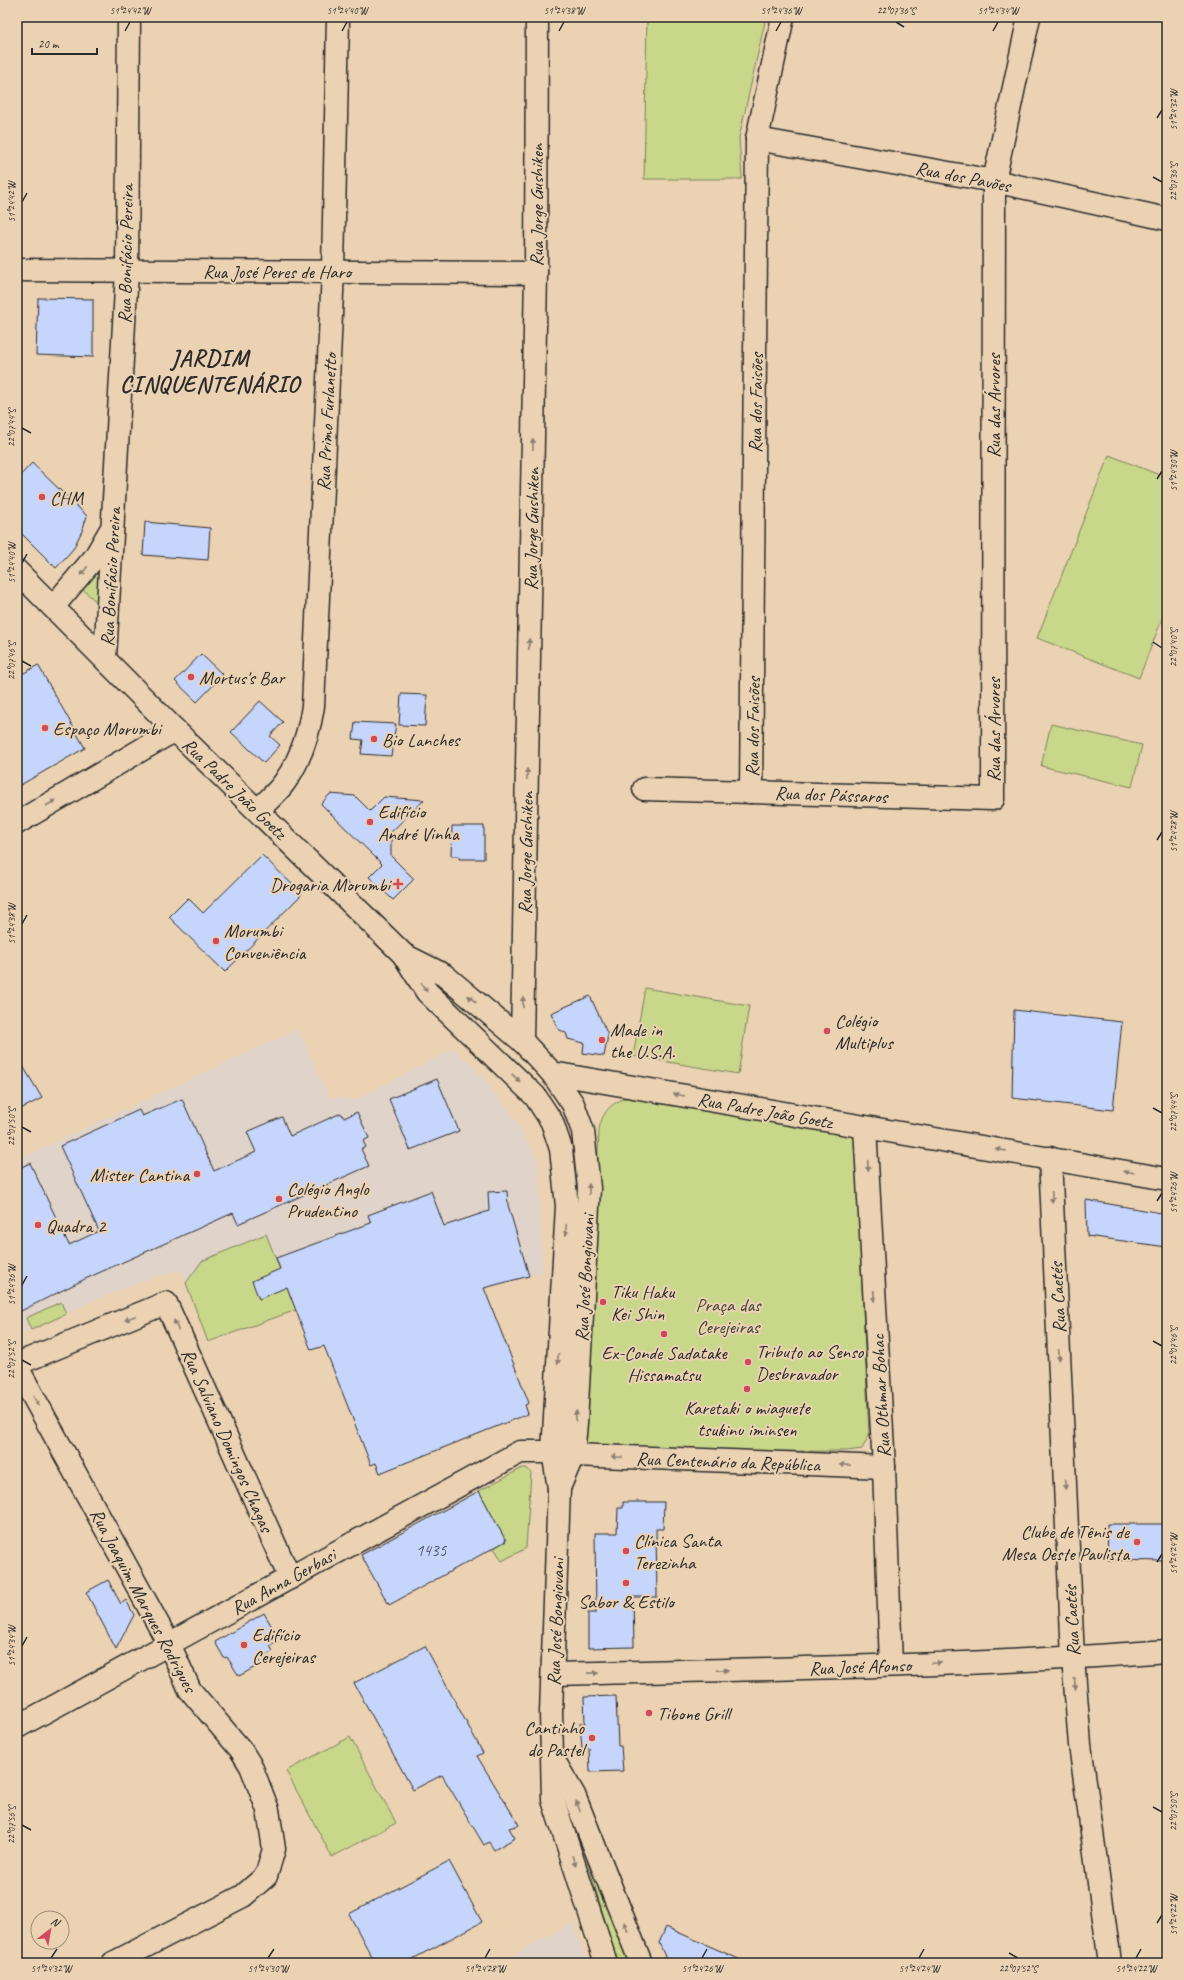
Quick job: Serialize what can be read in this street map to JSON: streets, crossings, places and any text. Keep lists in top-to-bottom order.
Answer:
{
  "streets": {
    "street": [
      "Rua dos Pavões",
      "Rua Jorge Gushiken",
      "Rua Bonifácio Pereira",
      "Rua José Peres de Haro",
      "Rua dos Faisões",
      "Rua das Árvores",
      "Rua Primo Furlanetto",
      "Rua Padre João Goetz",
      "Rua dos Pássaros",
      "Rua José Bongiovani",
      "Rua Caetés",
      "Rua Othmar Bohac",
      "Rua Salviano Domingos Chagas",
      "Rua Centenário da República",
      "Rua Anna Gerbasi",
      "Rua Joaquim Marques Rodrigues",
      "Rua José Afonso"
    ]
  },
  "crossings": [
    ["Rua dos Pavões", "Rua dos Faisões"],
    ["Rua dos Pavões", "Rua das Árvores"],
    ["Rua Jorge Gushiken", "Rua José Peres de Haro"],
    ["Rua Jorge Gushiken", "Rua Padre João Goetz"],
    ["Rua Bonifácio Pereira", "Rua José Peres de Haro"],
    ["Rua Bonifácio Pereira", "Rua Padre João Goetz"],
    ["Rua José Peres de Haro", "Rua Primo Furlanetto"],
    ["Rua dos Faisões", "Rua dos Pássaros"],
    ["Rua das Árvores", "Rua dos Pássaros"],
    ["Rua Primo Furlanetto", "Rua Padre João Goetz"],
    ["Rua Padre João Goetz", "Rua José Bongiovani"],
    ["Rua Padre João Goetz", "Rua Caetés"],
    ["Rua Padre João Goetz", "Rua Othmar Bohac"],
    ["Rua José Bongiovani", "Rua Centenário da República"],
    ["Rua José Bongiovani", "Rua Anna Gerbasi"],
    ["Rua José Bongiovani", "Rua José Afonso"],
    ["Rua Caetés", "Rua José Afonso"],
    ["Rua Othmar Bohac", "Rua Centenário da República"],
    ["Rua Othmar Bohac", "Rua José Afonso"],
    ["Rua Salviano Domingos Chagas", "Rua Anna Gerbasi"],
    ["Rua Salviano Domingos Chagas", "Rua Joaquim Marques Rodrigues"],
    ["Rua Centenário da República", "Rua Anna Gerbasi"],
    ["Rua Anna Gerbasi", "Rua Joaquim Marques Rodrigues"]
  ],
  "one_way": [
    "Rua Jorge Gushiken",
    "Rua Caetés",
    "Rua Othmar Bohac",
    "Rua Centenário da República",
    "Rua Joaquim Marques Rodrigues",
    "Rua José Afonso"
  ],
  "districts": ["JARDIM CINQUENTENÁRIO"],
  "parks": ["Praça das Cerejeiras"],
  "places": {
    "other": [
      "CHM",
      "Mortus's Bar",
      "Espaço Morumbi",
      "Bio Lanches",
      "Edifício André Vinha",
      "Morumbi Conveniência",
      "Colégio Multiplus",
      "Made in the U.S.A.",
      "Mister Cantina",
      "Colégio Anglo Prudentino",
      "Quadra 2",
      "Tiku Haku Kei Shin",
      "Ex-Conde Sadatake Hissamatsu",
      "Tributo ao Senso Desbravador",
      "Karetaki o miaguete tsukinu iminsen",
      "Clube de Tênis de Mesa Oeste Paulista",
      "Clínica Santa Terezinha",
      "Sabor & Estilo",
      "Edifício Cerejeiras",
      "Tibone Grill",
      "Cantinho do Pastel"
    ],
    "health": ["Drogaria Morumbi"]
  },
  "house_numbers": ["1435"],
  "scale_bar": "20 m",
  "north": "top right",
  "coordinates": [
    "51°24'42\"W",
    "51°24'40\"W",
    "51°24'38\"W",
    "51°24'36\"W",
    "22°07'36\"S",
    "51°24'34\"W",
    "51°24'32\"W",
    "22°07'44\"S",
    "51°24'30\"W",
    "22°07'40\"S",
    "22°07'46\"S",
    "51°24'28\"W",
    "22°07'50\"S",
    "51°24'26\"W",
    "22°07'52\"S",
    "51°24'24\"W",
    "22°07'56\"S",
    "51°24'22\"W"
  ]
}
